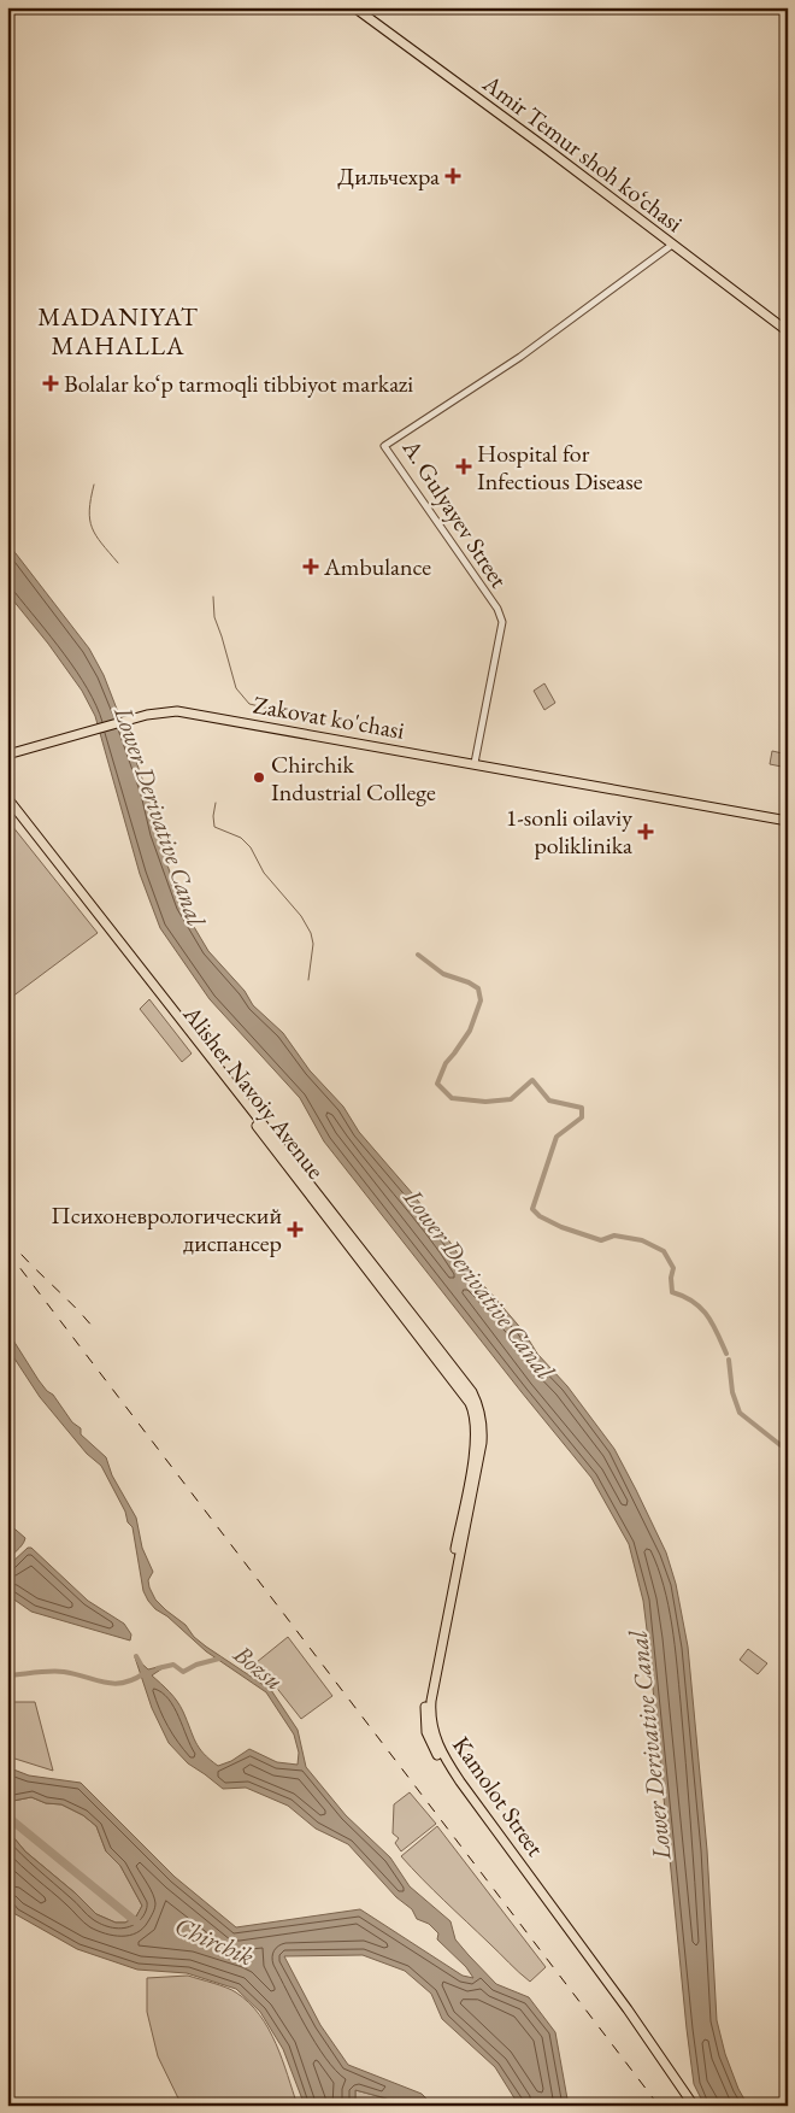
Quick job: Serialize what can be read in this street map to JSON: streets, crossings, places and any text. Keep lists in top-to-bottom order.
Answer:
{
  "streets": {
    "main road": [
      "Amir Temur shoh ko‘chasi",
      "Zakovat ko'chasi",
      "Alisher Navoiy Avenue",
      "Kamolot Street"
    ],
    "street": ["A. Gulyayev Street"]
  },
  "crossings": [
    ["Amir Temur shoh ko‘chasi", "A. Gulyayev Street"],
    ["A. Gulyayev Street", "Zakovat ko'chasi"],
    ["Alisher Navoiy Avenue", "Kamolot Street"]
  ],
  "districts": ["MADANIYAT MAHALLA"],
  "water": ["Lower Derivative Canal", "Bozsu", "Chirchik"],
  "places": {
    "health": [
      "Дильчехра",
      "Bolalar ko‘p tarmoqli tibbiyot markazi",
      "Hospital for Infectious Disease",
      "Ambulance",
      "1-sonli oilaviy poliklinika",
      "Психоневрологический диспансер"
    ],
    "other": ["Chirchik Industrial College"]
  }
}
